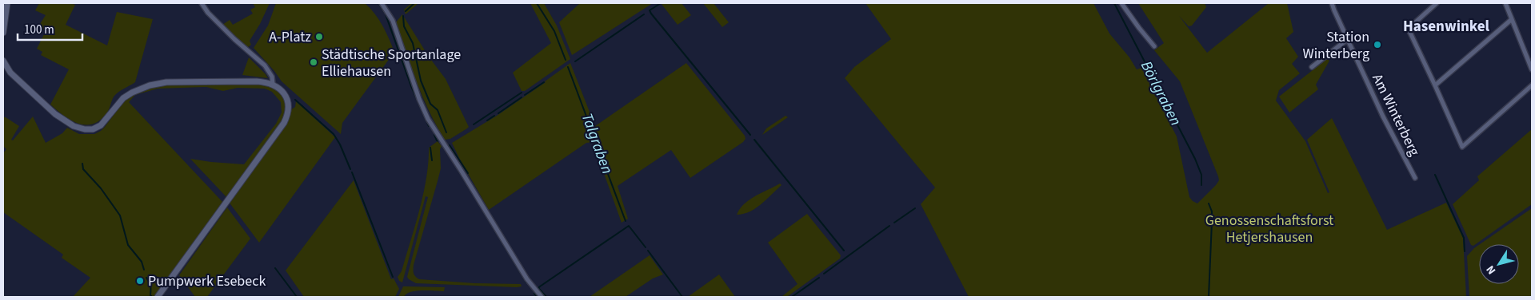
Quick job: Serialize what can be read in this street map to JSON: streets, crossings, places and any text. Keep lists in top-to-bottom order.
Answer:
{
  "streets": {
    "street": ["Am Winterberg"]
  },
  "districts": ["Hasenwinkel"],
  "water": ["Börlgraben", "Talgraben"],
  "parks": ["Genossenschaftsforst Hetjershausen"],
  "places": [
    "A-Platz",
    "Station Winterberg",
    "Städtische Sportanlage Elliehausen",
    "Pumpwerk Esebeck"
  ],
  "scale_bar": "100 m",
  "north": "bottom left"
}
